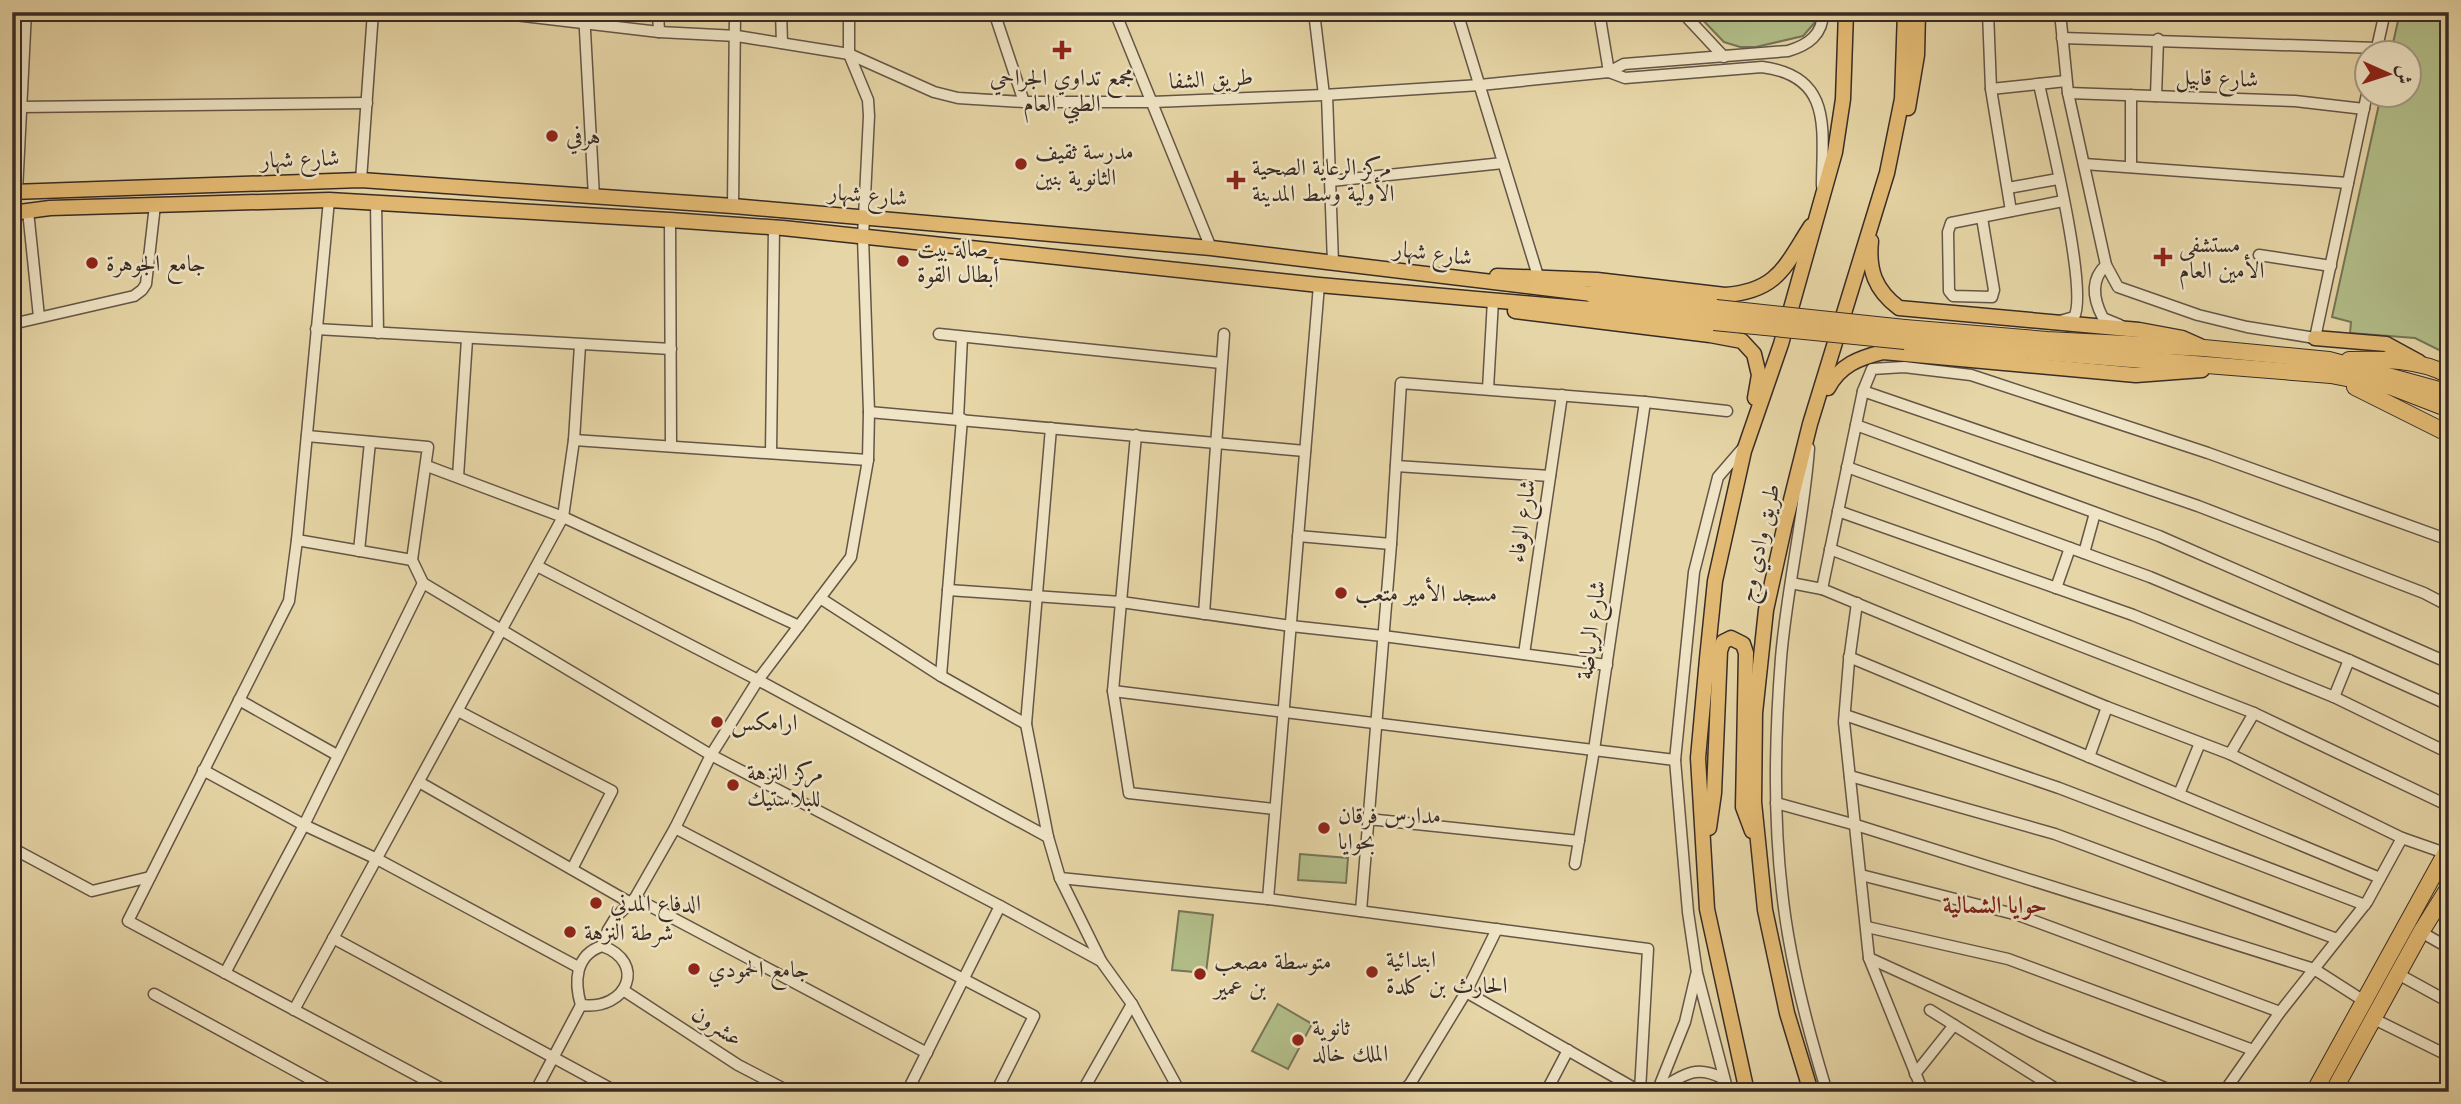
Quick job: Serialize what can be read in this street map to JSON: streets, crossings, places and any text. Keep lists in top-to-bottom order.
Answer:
{
  "streets": {
    "main road": ["شارع شهار", "طريق وادي وج"],
    "street": [
      "شارع قابيل",
      "طريق الشفا",
      "شارع الوفاء",
      "شارع الرياضة",
      "عشرون"
    ]
  },
  "districts": ["حوايا الشمالية"],
  "places": {
    "health": ["مجمع تداوي الجراحي الطبي العام", "مركز الرعاية الصحية الأولية وسط المدينة", "مستشفى الأمين العام"],
    "other": [
      "هرفي",
      "مدرسة ثقيف الثانوية بنين",
      "صالة بيت أبطال القوة",
      "جامع الجوهرة",
      "مسجد الأمير متعب",
      "ارامكس",
      "مركز النزهة للبلاستيك",
      "مدارس فرقان بحوايا",
      "الدفاع المدني",
      "شرطة النزهة",
      "جامع الحمودي",
      "ابتدائية الحارث بن كلدة",
      "متوسطة مصعب بن عمير",
      "ثانوية الملك خالد"
    ]
  },
  "north": "right"
}
